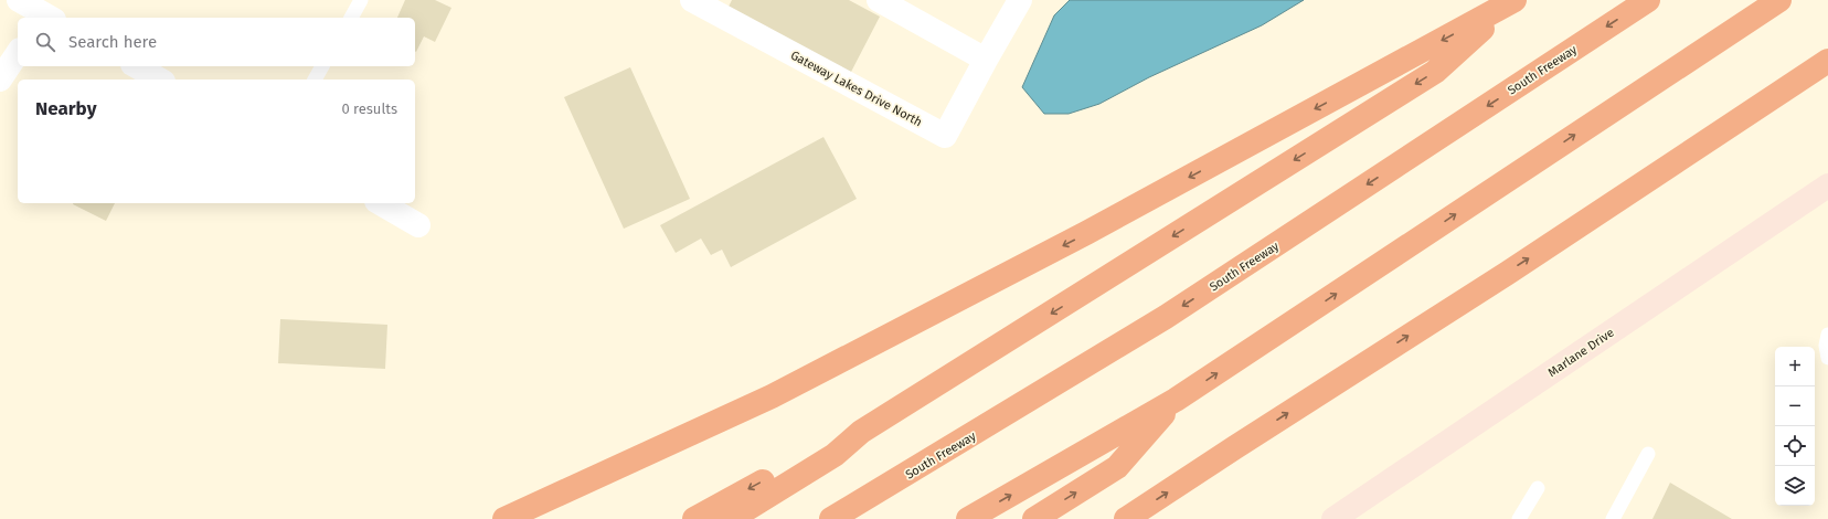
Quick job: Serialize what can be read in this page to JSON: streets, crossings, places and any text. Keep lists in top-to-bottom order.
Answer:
{
  "streets": {
    "highway": ["South Freeway"],
    "street": ["Gateway Lakes Drive North", "Marlane Drive"]
  },
  "page": {
    "search": "Search here",
    "heading": ["Nearby", "0 results"],
    "map_buttons": ["+", "−"]
  }
}
